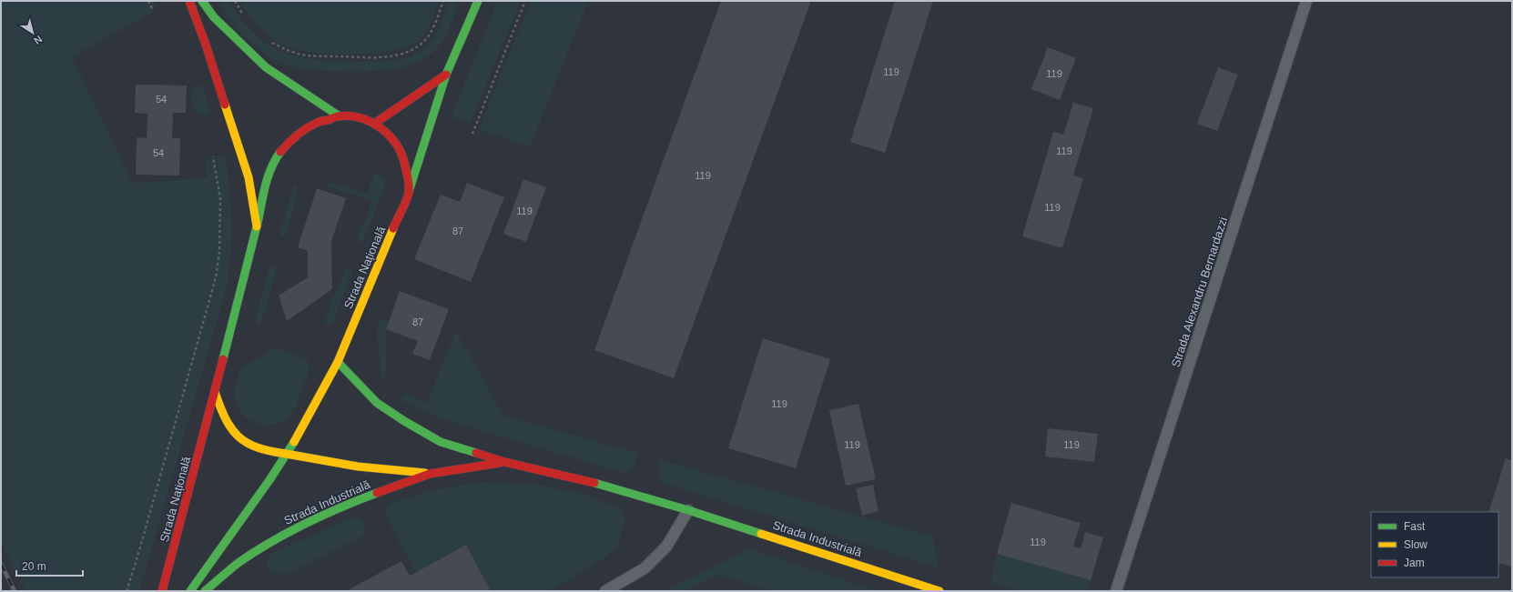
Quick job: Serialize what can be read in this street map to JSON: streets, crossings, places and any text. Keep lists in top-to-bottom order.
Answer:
{
  "streets": {
    "main road": ["Strada Națională", "Strada Industrială"],
    "lane": ["Strada Alexandru Bernardazzi"]
  },
  "crossings": [
    ["Strada Națională", "Strada Industrială"]
  ],
  "house_numbers": [
    "119",
    "119",
    "54",
    "119",
    "54",
    "119",
    "119",
    "119",
    "87",
    "87",
    "119",
    "119",
    "119",
    "119"
  ],
  "legend": ["Fast", "Slow", "Jam"],
  "scale_bar": "20 m",
  "north": "bottom right"
}
